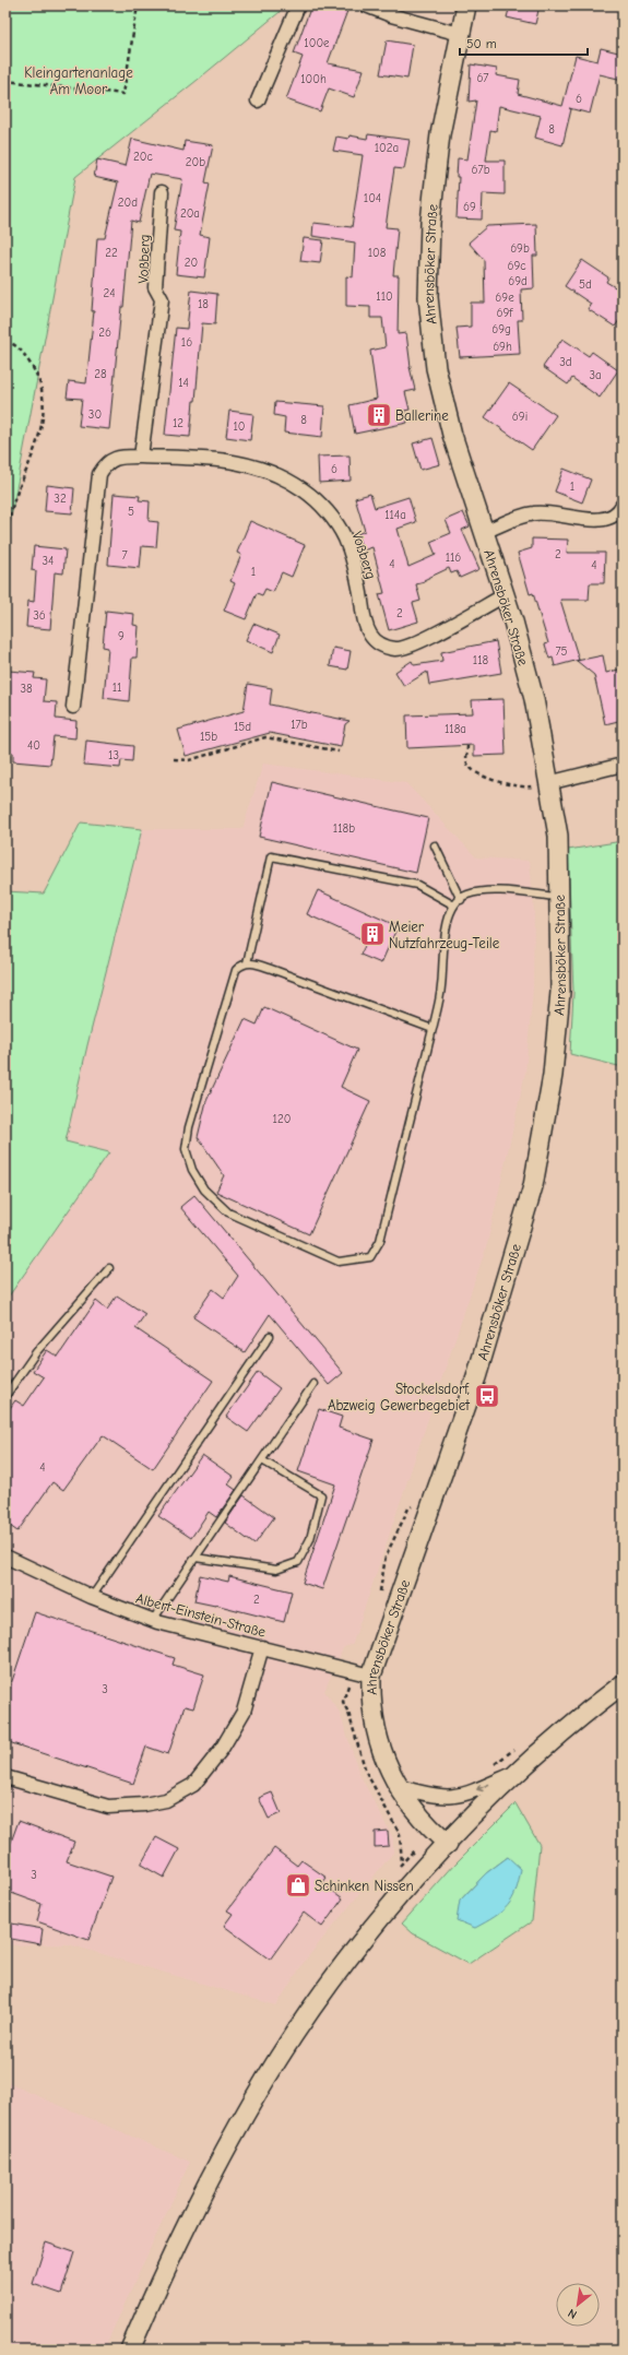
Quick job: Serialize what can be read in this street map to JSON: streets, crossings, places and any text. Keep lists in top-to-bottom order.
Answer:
{
  "streets": {
    "street": ["Voßberg", "Ahrensböker Straße", "Albert-Einstein-Straße"]
  },
  "crossings": [
    ["Voßberg", "Ahrensböker Straße"],
    ["Ahrensböker Straße", "Albert-Einstein-Straße"]
  ],
  "parks": ["Kleingartenanlage Am Moor"],
  "places": {
    "building": ["Ballerine", "Meier Nutzfahrzeug-Teile"],
    "bus stop": ["Stockelsdorf, Abzweig Gewerbegebiet"],
    "shop": ["Schinken Nissen"]
  },
  "house_numbers": [
    "100e",
    "67",
    "100h",
    "6",
    "8",
    "102a",
    "20c",
    "20b",
    "67b",
    "104",
    "20d",
    "69",
    "20a",
    "69b",
    "22",
    "108",
    "20",
    "69c",
    "69d",
    "5d",
    "24",
    "110",
    "69e",
    "18",
    "69f",
    "69g",
    "26",
    "16",
    "69h",
    "3d",
    "28",
    "3a",
    "14",
    "30",
    "69i",
    "8",
    "12",
    "10",
    "6",
    "1",
    "32",
    "5",
    "114a",
    "2",
    "7",
    "116",
    "34",
    "4",
    "4",
    "1",
    "2",
    "36",
    "9",
    "75",
    "118",
    "11",
    "38",
    "17b",
    "15d",
    "118a",
    "15b",
    "40",
    "13",
    "118b",
    "120",
    "4",
    "2",
    "3",
    "3"
  ],
  "scale_bar": "50 m",
  "north": "bottom left"
}
